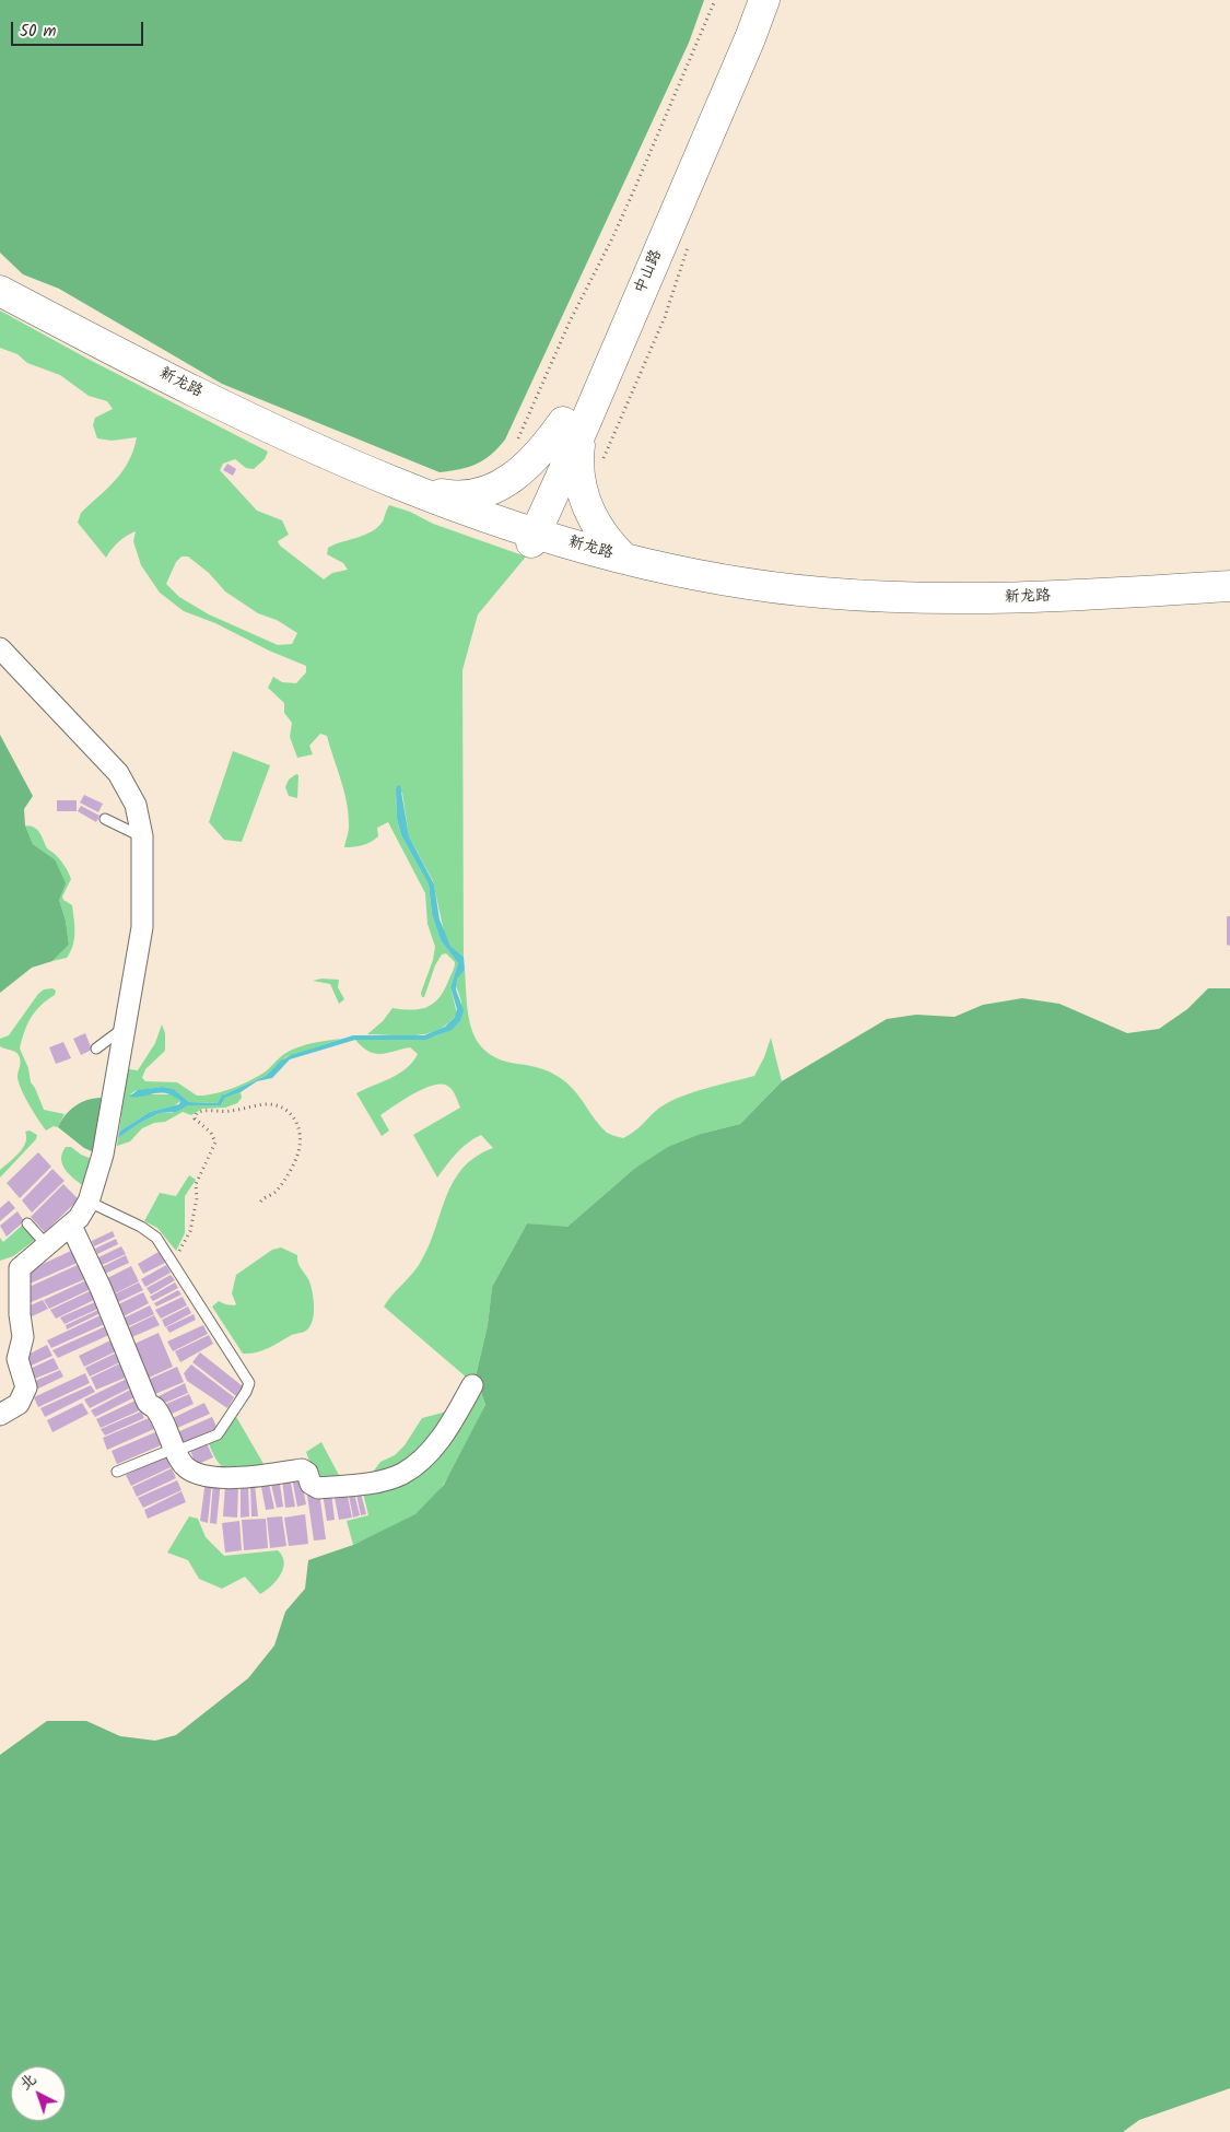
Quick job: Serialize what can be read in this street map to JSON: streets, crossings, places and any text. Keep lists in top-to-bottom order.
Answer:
{
  "streets": {
    "main road": ["中山路", "新龙路"]
  },
  "crossings": [
    ["中山路", "新龙路"]
  ],
  "scale_bar": "50 m",
  "north": "top left"
}
